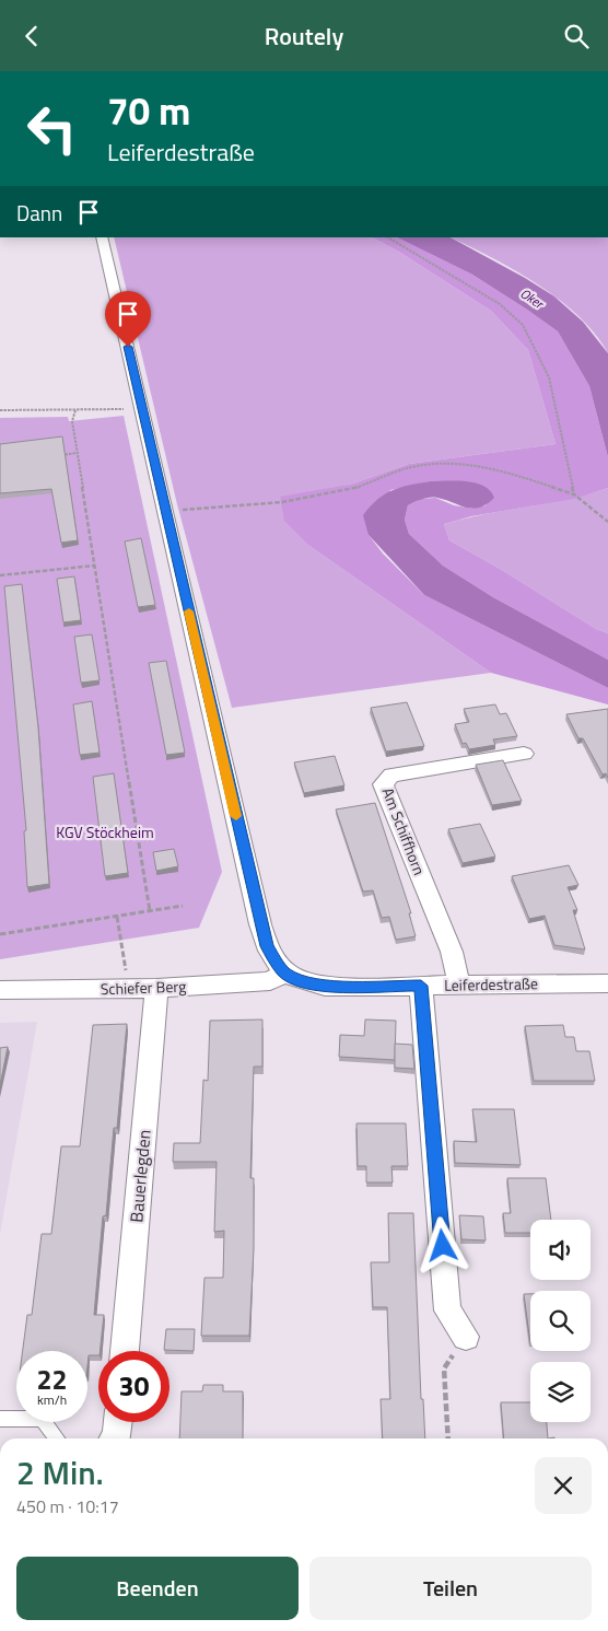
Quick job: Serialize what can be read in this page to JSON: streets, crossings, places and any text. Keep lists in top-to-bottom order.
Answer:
{
  "streets": {
    "street": [
      "Am Schiffhorn",
      "Leiferdestraße",
      "Schiefer Berg",
      "Bauerlegden"
    ]
  },
  "crossings": [
    ["Am Schiffhorn", "Leiferdestraße"],
    ["Leiferdestraße", "Schiefer Berg"],
    ["Schiefer Berg", "Bauerlegden"]
  ],
  "water": ["Oker"],
  "parks": ["KGV Stöckheim"],
  "page": {
    "header": "Routely",
    "turn": ["70 m", "Leiferdestraße"],
    "then": "Dann",
    "speed": "22 km/h",
    "limit": "30",
    "heading": ["2 Min.", "450 m · 10:17"],
    "buttons": ["Beenden", "Teilen"]
  }
}
